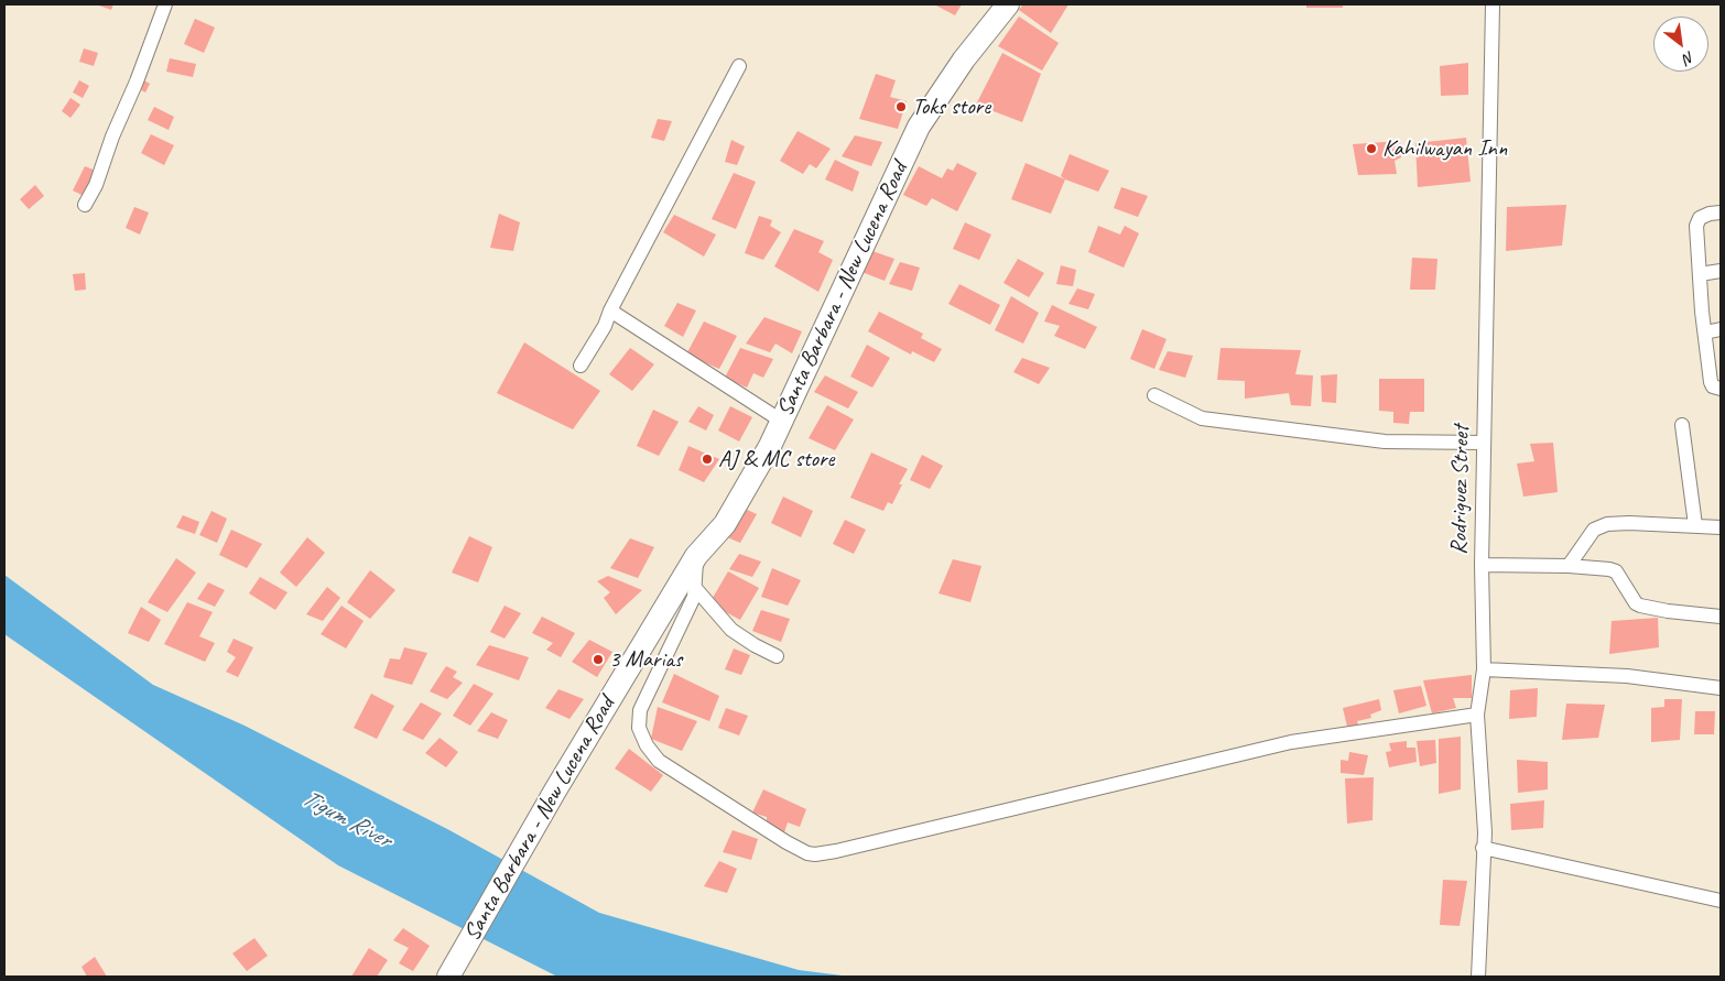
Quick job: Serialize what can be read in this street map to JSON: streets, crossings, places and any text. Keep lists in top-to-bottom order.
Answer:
{
  "streets": {
    "main road": ["Santa Barbara - New Lucena Road"],
    "street": ["Rodriguez Street"]
  },
  "water": ["Tigum River"],
  "places": [
    "Toks store",
    "Kahilwayan Inn",
    "AJ & MC store",
    "3 Marias"
  ],
  "north": "bottom right"
}
